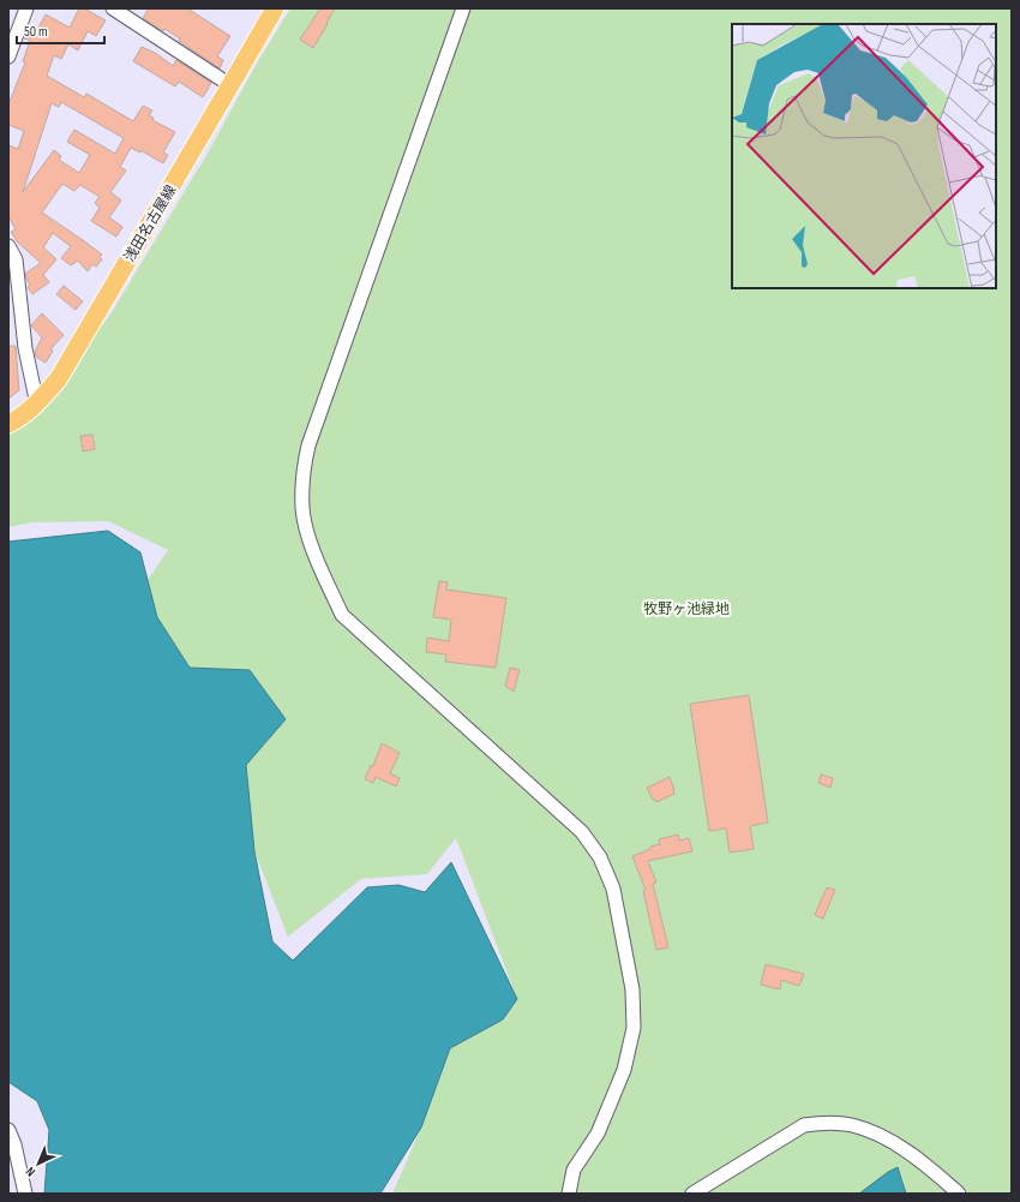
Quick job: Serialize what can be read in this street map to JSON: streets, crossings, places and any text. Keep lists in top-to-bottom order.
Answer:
{
  "streets": {
    "main road": ["浅田名古屋線"]
  },
  "parks": ["牧野ヶ池緑地"],
  "scale_bar": "50 m",
  "north": "bottom left"
}
